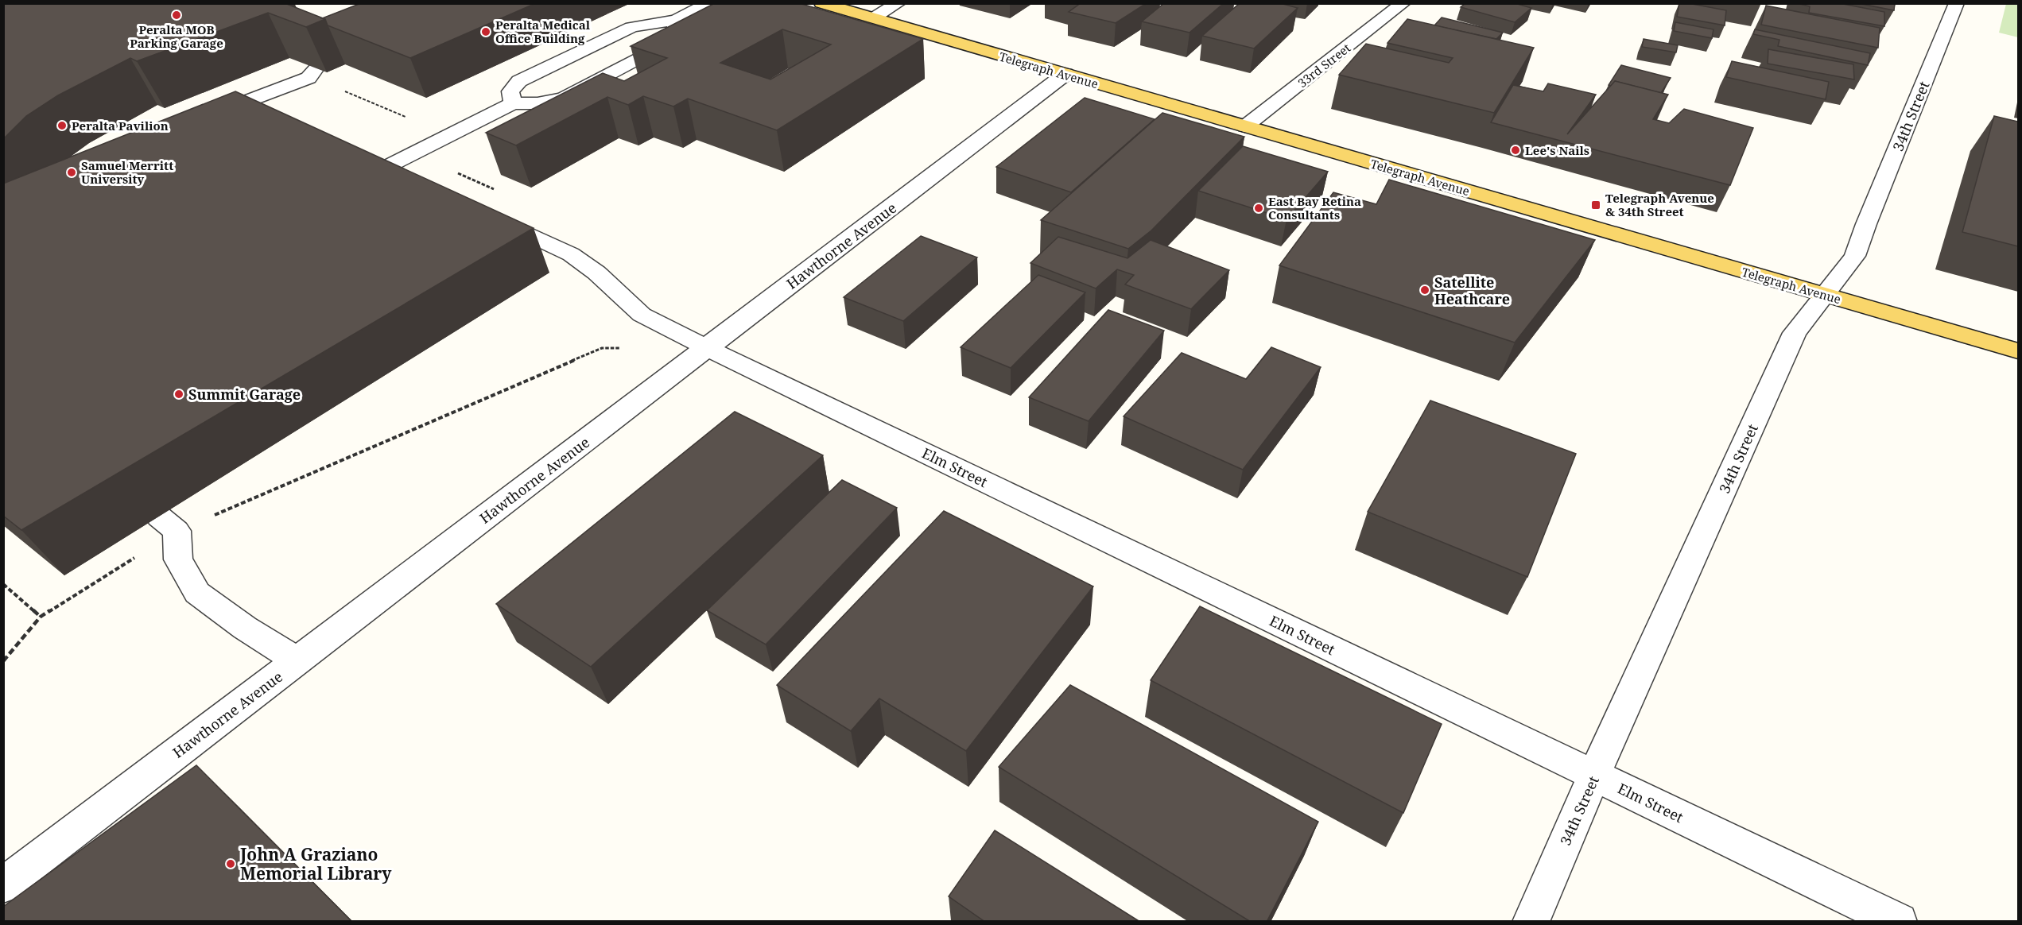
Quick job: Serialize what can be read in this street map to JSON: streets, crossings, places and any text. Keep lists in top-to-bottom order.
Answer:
{
  "streets": {
    "main road": ["Telegraph Avenue"],
    "street": [
      "33rd Street",
      "34th Street",
      "Hawthorne Avenue",
      "Elm Street"
    ]
  },
  "crossings": [
    ["33rd Street", "Telegraph Avenue"],
    ["Telegraph Avenue", "34th Street"],
    ["Telegraph Avenue", "Hawthorne Avenue"],
    ["34th Street", "Elm Street"],
    ["Hawthorne Avenue", "Elm Street"]
  ],
  "places": {
    "other": [
      "Peralta MOB Parking Garage",
      "Peralta Medical Office Building",
      "Peralta Pavilion",
      "Lee's Nails",
      "Samuel Merritt University",
      "East Bay Retina Consultants",
      "Satellite Heathcare",
      "Summit Garage",
      "John A Graziano Memorial Library"
    ],
    "transit": ["Telegraph Avenue & 34th Street"]
  }
}
